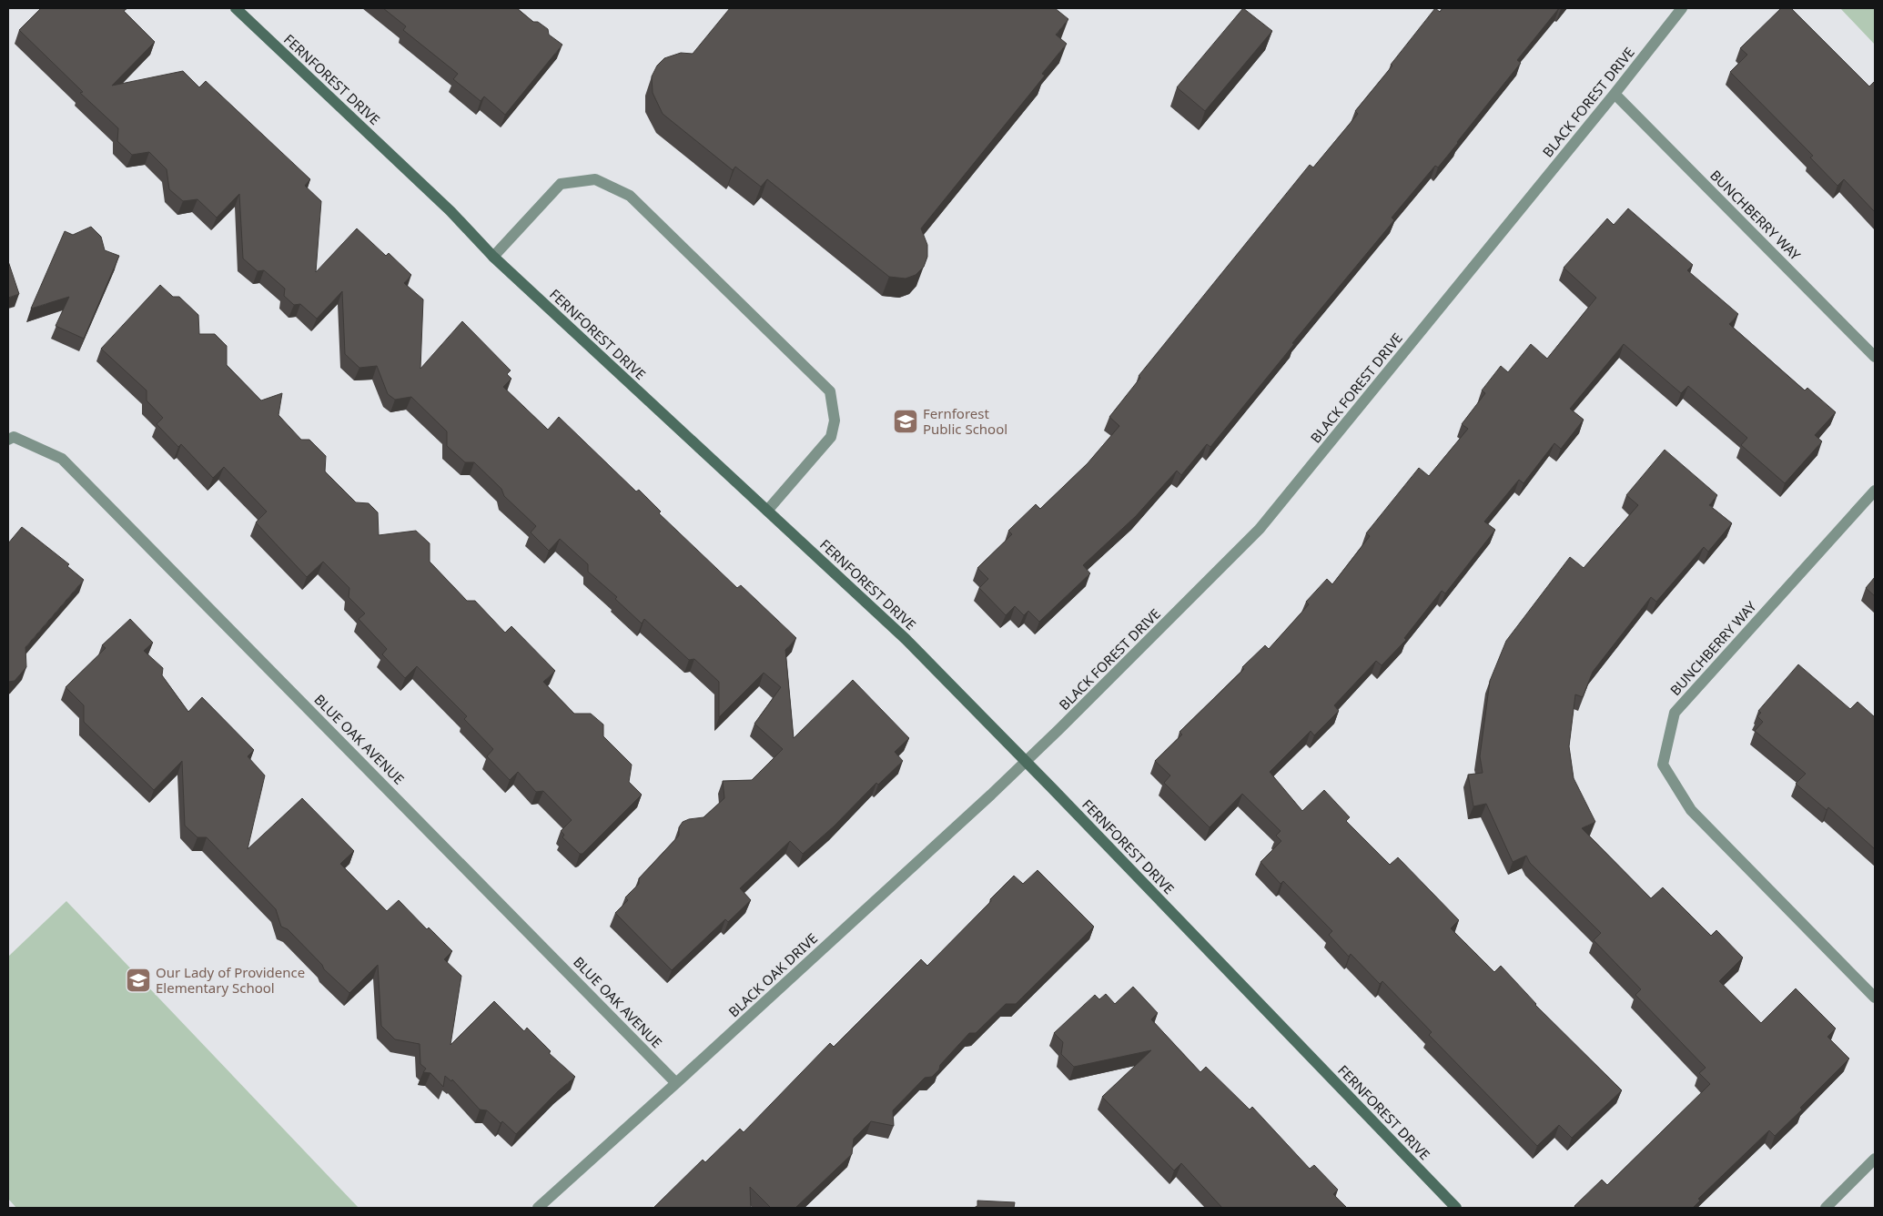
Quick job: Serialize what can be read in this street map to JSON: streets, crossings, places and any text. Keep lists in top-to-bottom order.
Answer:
{
  "streets": {
    "street": [
      "FERNFOREST DRIVE",
      "BLACK FOREST DRIVE",
      "BUNCHBERRY WAY",
      "BLUE OAK AVENUE",
      "BLACK OAK DRIVE"
    ]
  },
  "crossings": [
    ["FERNFOREST DRIVE", "BLACK FOREST DRIVE"],
    ["FERNFOREST DRIVE", "BLACK OAK DRIVE"],
    ["BLACK FOREST DRIVE", "BUNCHBERRY WAY"],
    ["BLACK FOREST DRIVE", "BLACK OAK DRIVE"],
    ["BLUE OAK AVENUE", "BLACK OAK DRIVE"]
  ],
  "places": {
    "school or university": ["Fernforest Public School", "Our Lady of Providence Elementary School"]
  }
}
